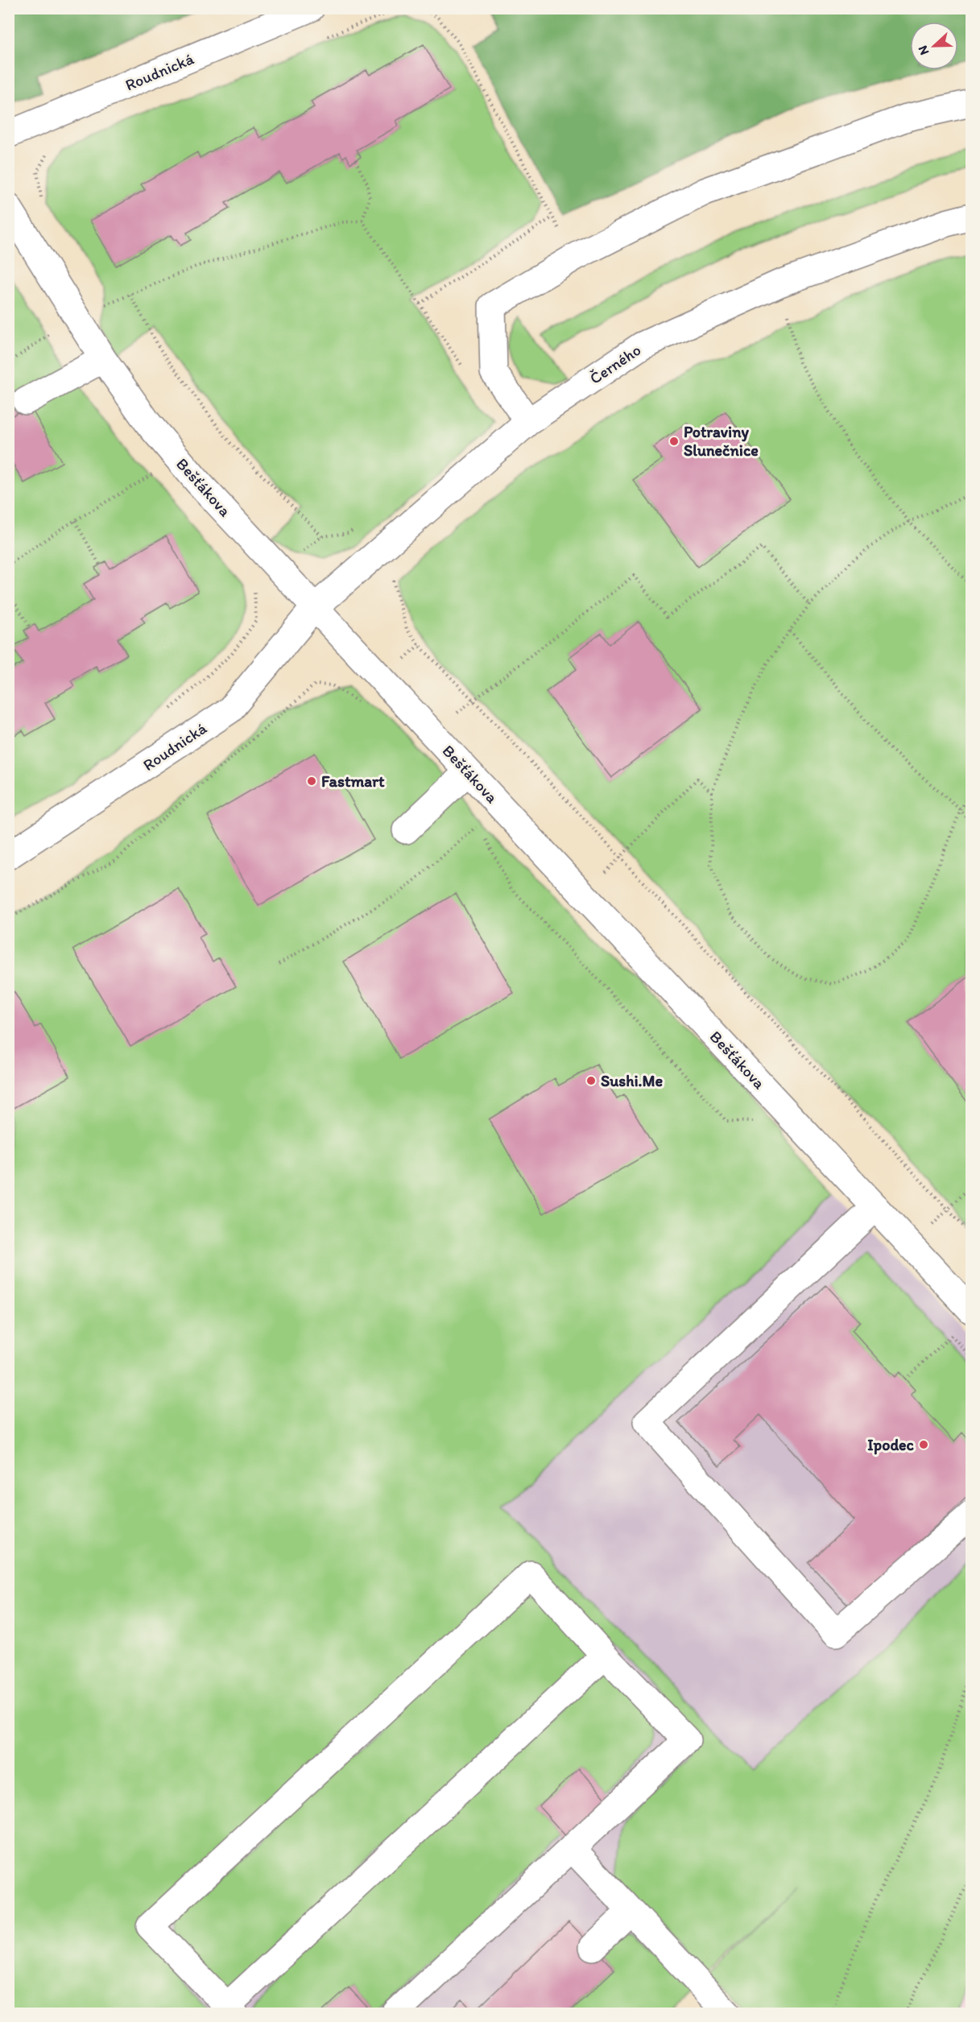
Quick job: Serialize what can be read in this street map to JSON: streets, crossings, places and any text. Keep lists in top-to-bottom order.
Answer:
{
  "streets": {
    "street": ["Roudnická", "Černého", "Bešťákova"]
  },
  "crossings": [
    ["Roudnická", "Černého"],
    ["Roudnická", "Bešťákova"],
    ["Černého", "Bešťákova"]
  ],
  "places": [
    "Potraviny Slunečnice",
    "Fastmart",
    "Sushi.Me",
    "Ipodec"
  ],
  "north": "left"
}
